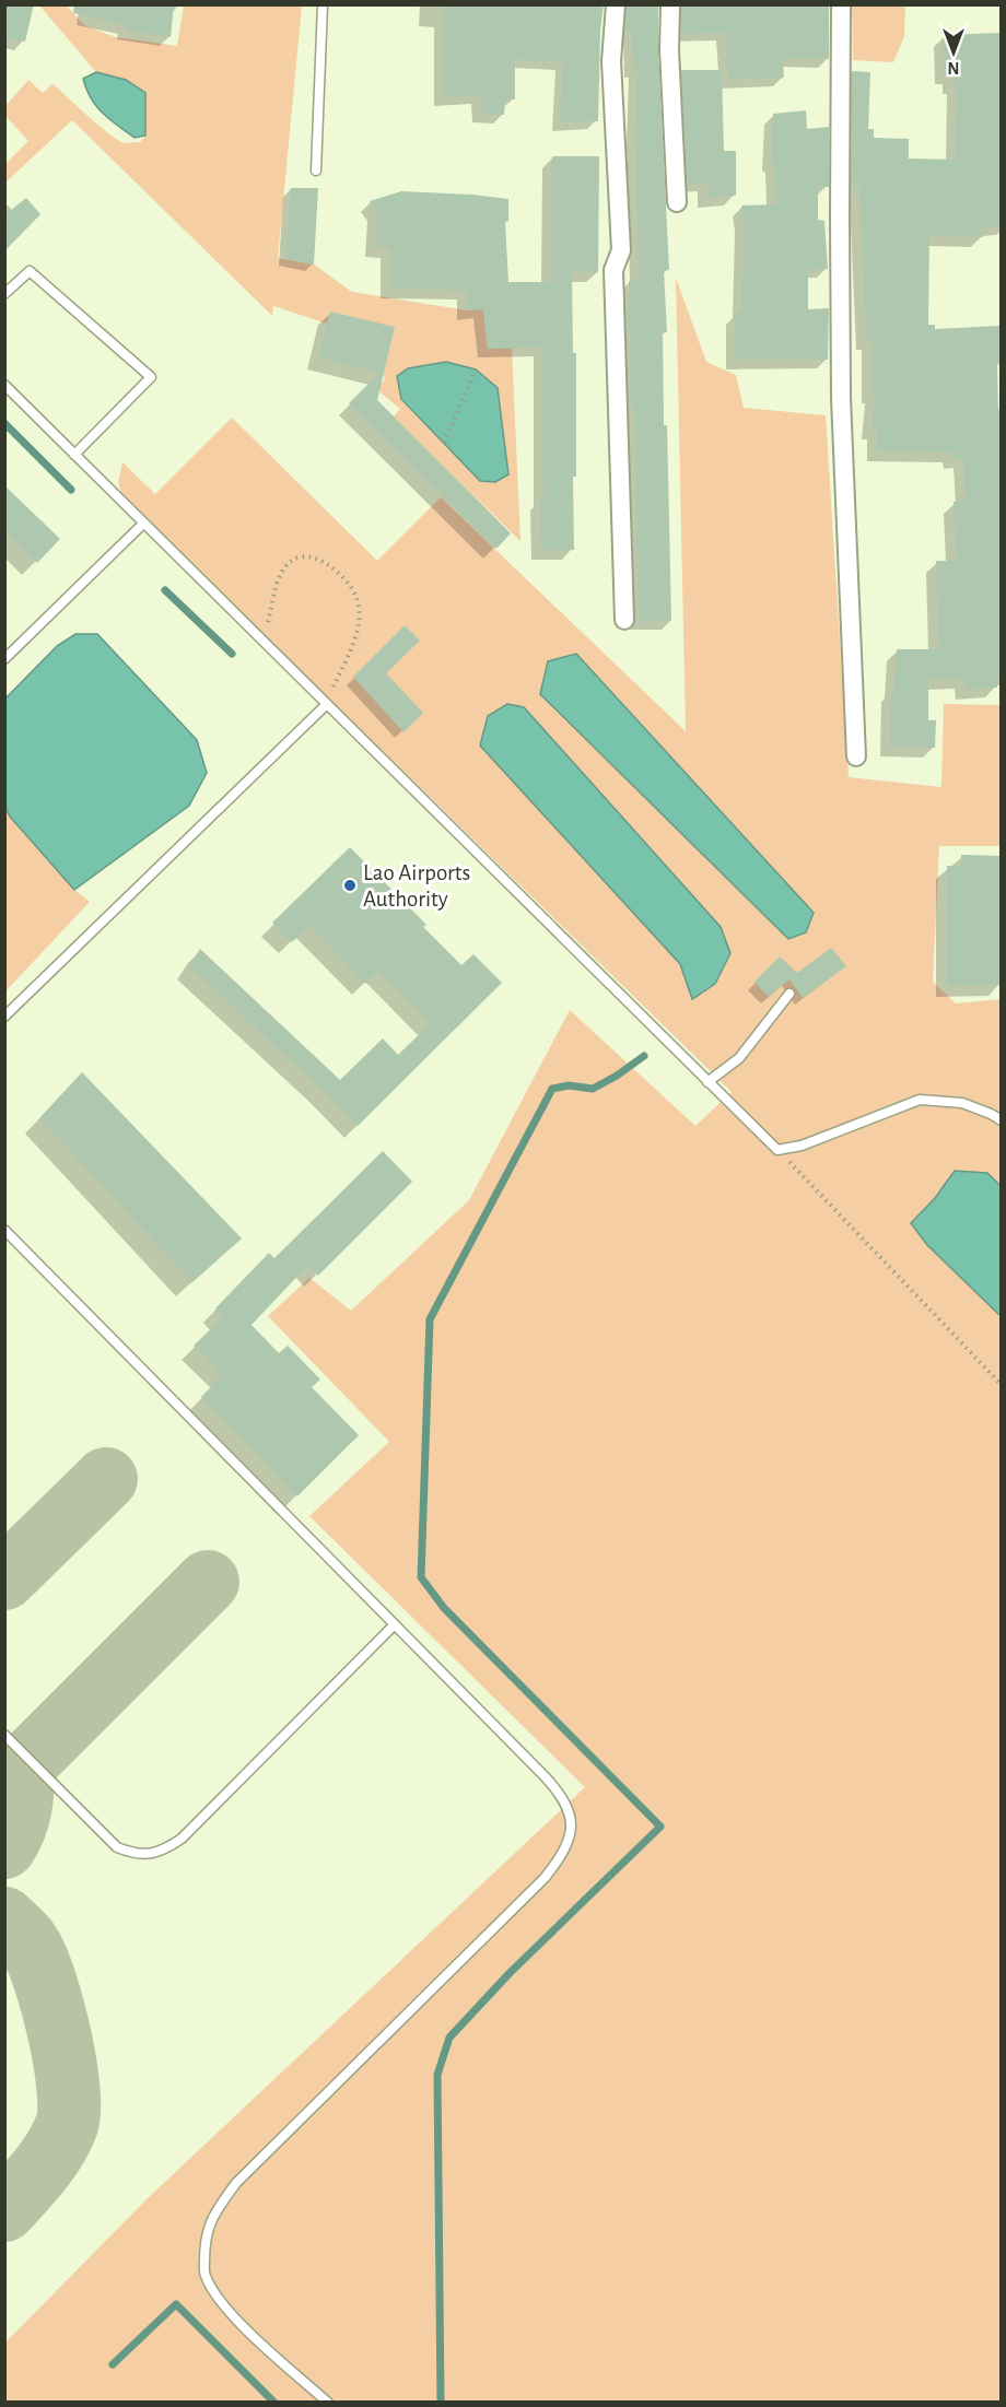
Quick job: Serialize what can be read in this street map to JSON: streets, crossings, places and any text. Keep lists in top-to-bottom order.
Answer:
{
  "places": ["Lao Airports Authority"],
  "north": "bottom"
}
